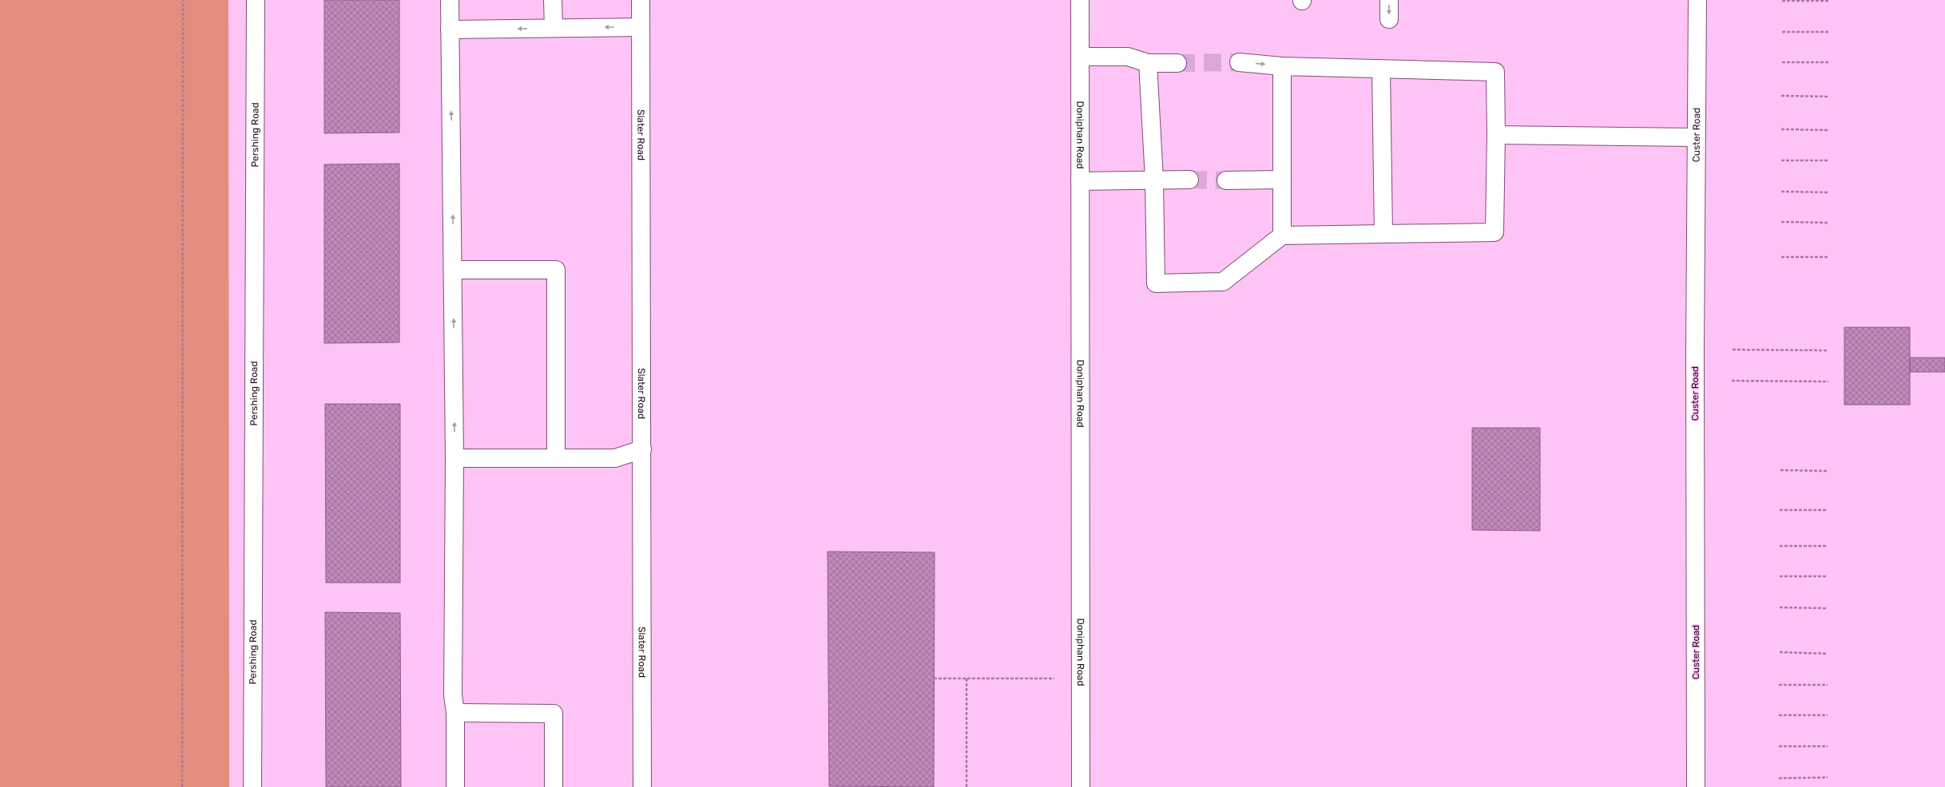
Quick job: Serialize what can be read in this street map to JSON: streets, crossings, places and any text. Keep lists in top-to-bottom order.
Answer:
{
  "streets": {
    "street": [
      "Pershing Road",
      "Slater Road",
      "Doniphan Road",
      "Custer Road"
    ]
  }
}
